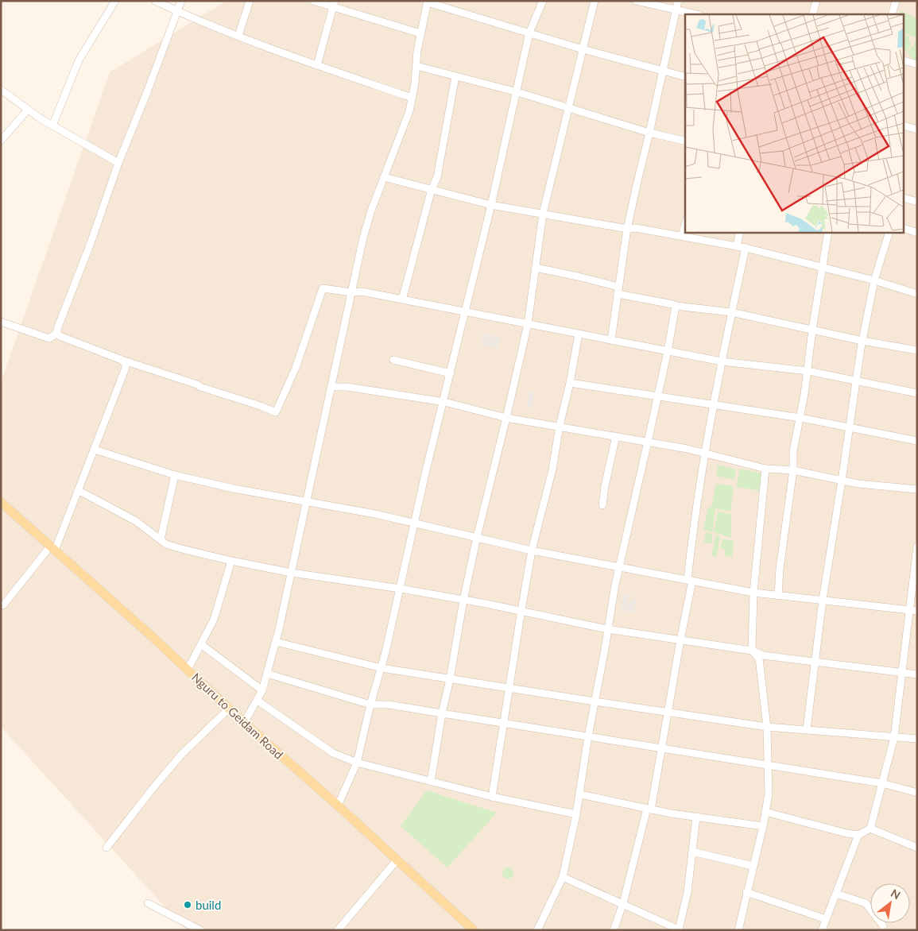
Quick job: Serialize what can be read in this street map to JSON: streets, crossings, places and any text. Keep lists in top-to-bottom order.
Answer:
{
  "streets": {
    "main road": ["Nguru to Geidam Road"]
  },
  "places": ["build"],
  "north": "top right"
}
